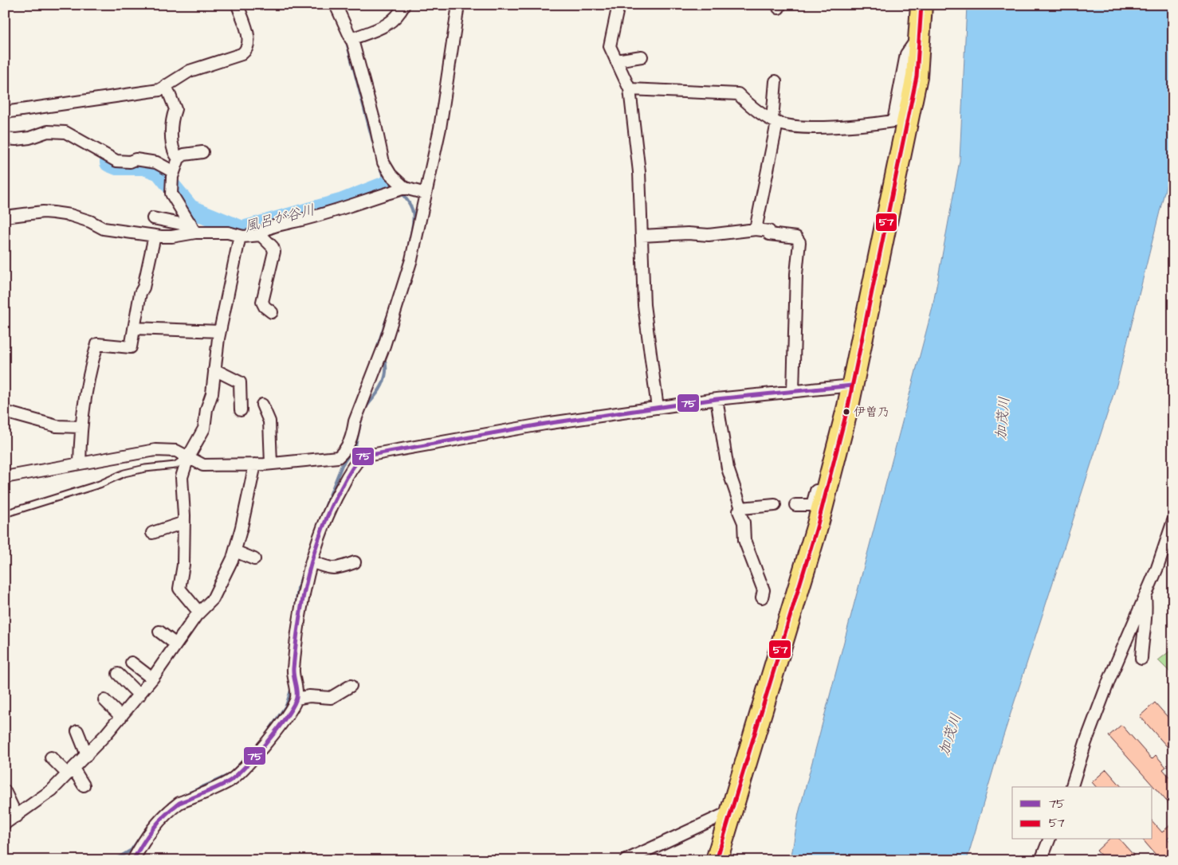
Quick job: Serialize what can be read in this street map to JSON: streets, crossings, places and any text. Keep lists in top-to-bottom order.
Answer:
{
  "water": ["風呂が谷川", "加茂川"],
  "places": ["伊曽乃"],
  "lines": ["transit line 57", "transit line 75"],
  "legend": ["75", "57"]
}
